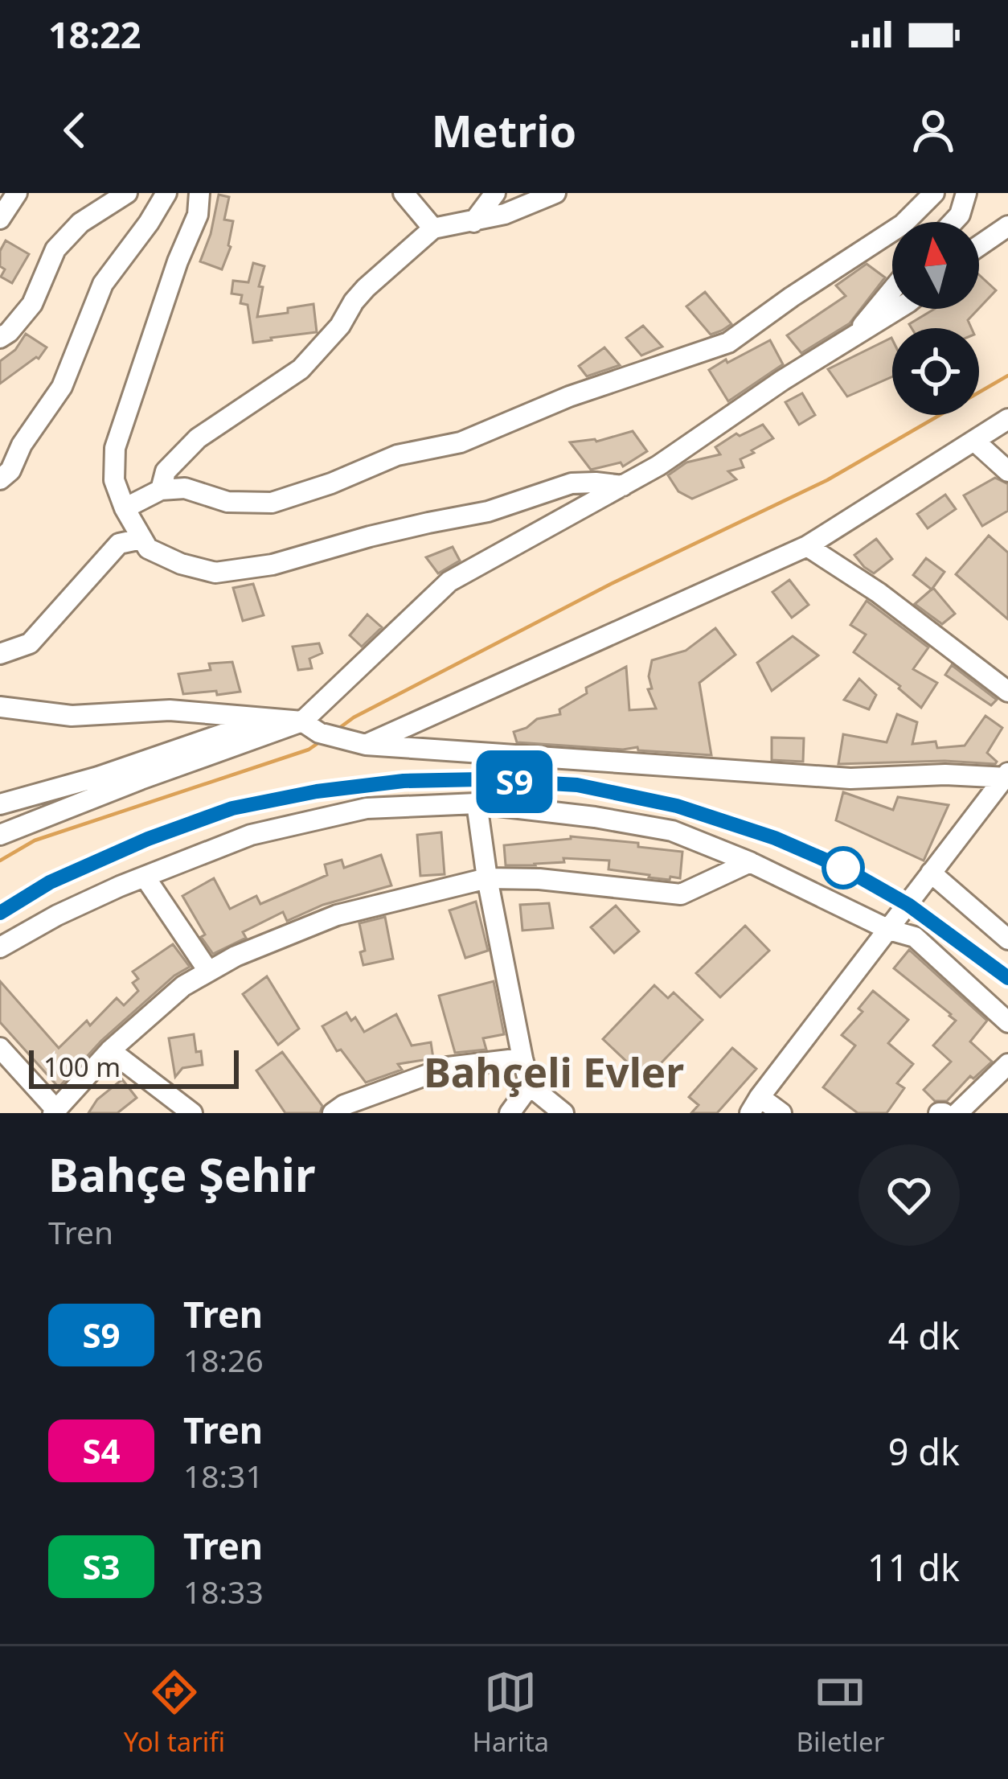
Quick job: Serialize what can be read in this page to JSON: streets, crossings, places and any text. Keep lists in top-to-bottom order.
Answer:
{
  "districts": ["Bahçeli Evler"],
  "scale_bar": "100 m",
  "north": "top",
  "page": {
    "status": "18:22",
    "header": "Metrio",
    "on_map": "S9",
    "scale": "100 m",
    "heading": ["Bahçe Şehir", "Tren"],
    "list": [
      {
        "mark": "S9",
        "name": "Tren",
        "note": "18:26",
        "value": "4 dk"
      },
      {
        "mark": "S4",
        "name": "Tren",
        "note": "18:31",
        "value": "9 dk"
      },
      {
        "mark": "S3",
        "name": "Tren",
        "note": "18:33",
        "value": "11 dk"
      }
    ],
    "tabs": ["Yol tarifi", "Harita", "Biletler"]
  }
}
